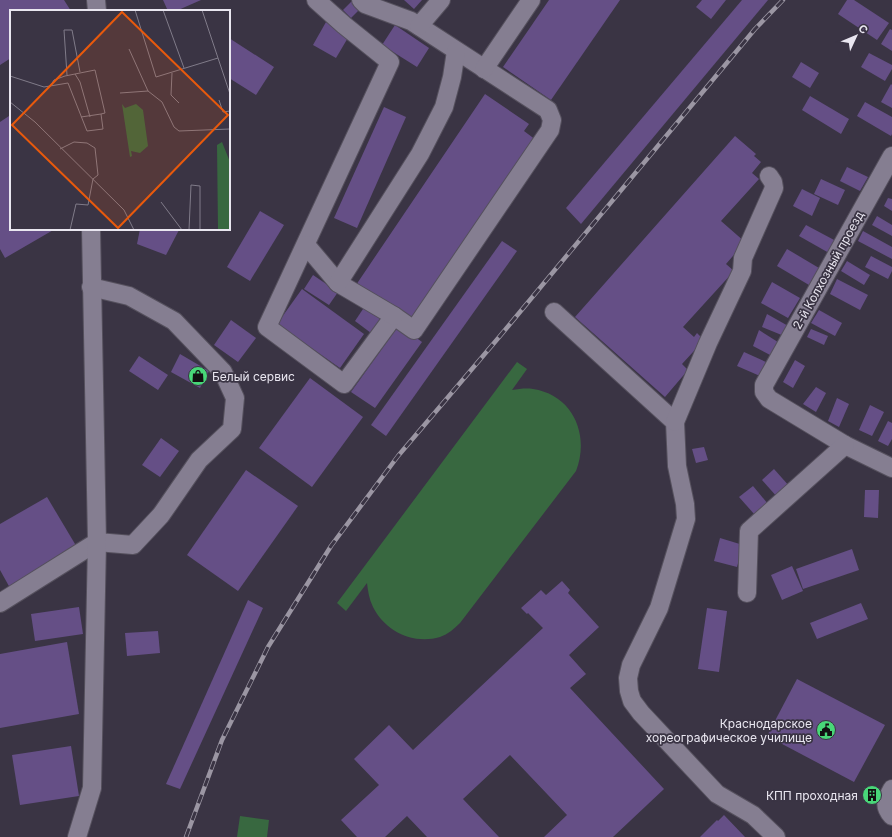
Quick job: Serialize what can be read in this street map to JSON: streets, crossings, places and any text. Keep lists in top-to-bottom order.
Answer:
{
  "streets": {
    "street": ["2-й Колхозный проезд"]
  },
  "places": {
    "shop": ["Белый сервис"],
    "public building": ["Краснодарское хореографическое училище"],
    "building": ["КПП проходная"]
  },
  "north": "top right"
}
